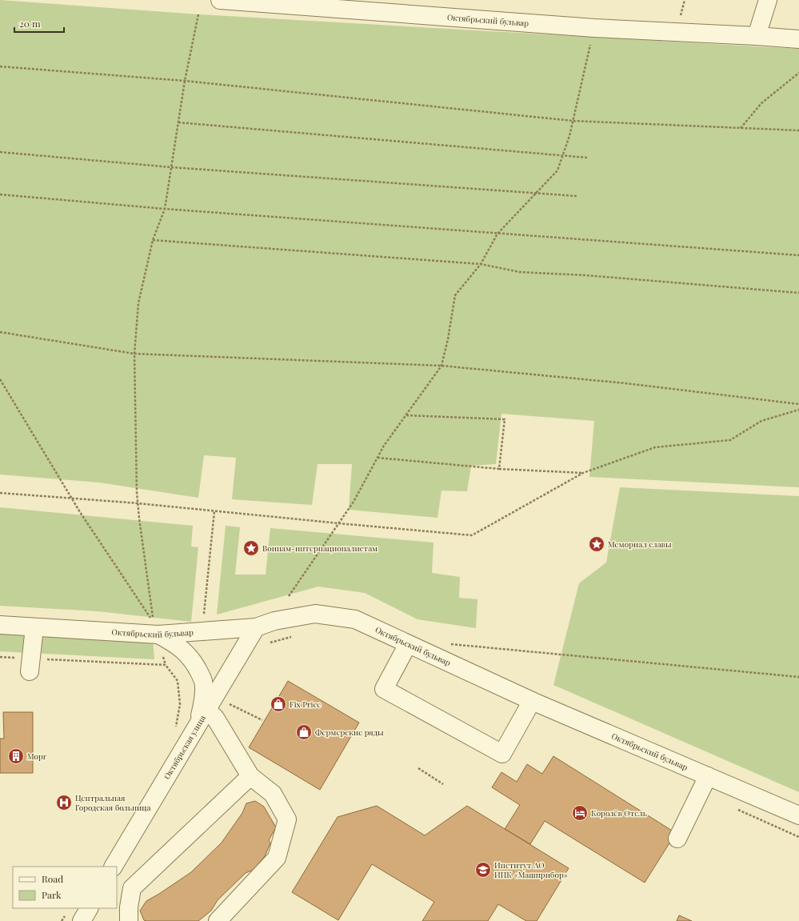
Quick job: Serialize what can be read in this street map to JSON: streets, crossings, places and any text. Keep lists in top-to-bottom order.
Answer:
{
  "streets": {
    "street": ["Октябрьский бульвар", "Октябрьская улица"]
  },
  "crossings": [
    ["Октябрьский бульвар", "Октябрьская улица"]
  ],
  "places": {
    "place": ["Мемориал славы", "Воинам-интернационалистам"],
    "shop": ["Fix Price", "Фермерские ряды"],
    "building": ["Морг"],
    "hospital": ["Центральная Городская больница"],
    "hotel": ["Королёв Отель"],
    "school or university": ["Институт АО ИПК «Машприбор»"]
  },
  "legend": ["Road", "Park"],
  "scale_bar": "20 m"
}
